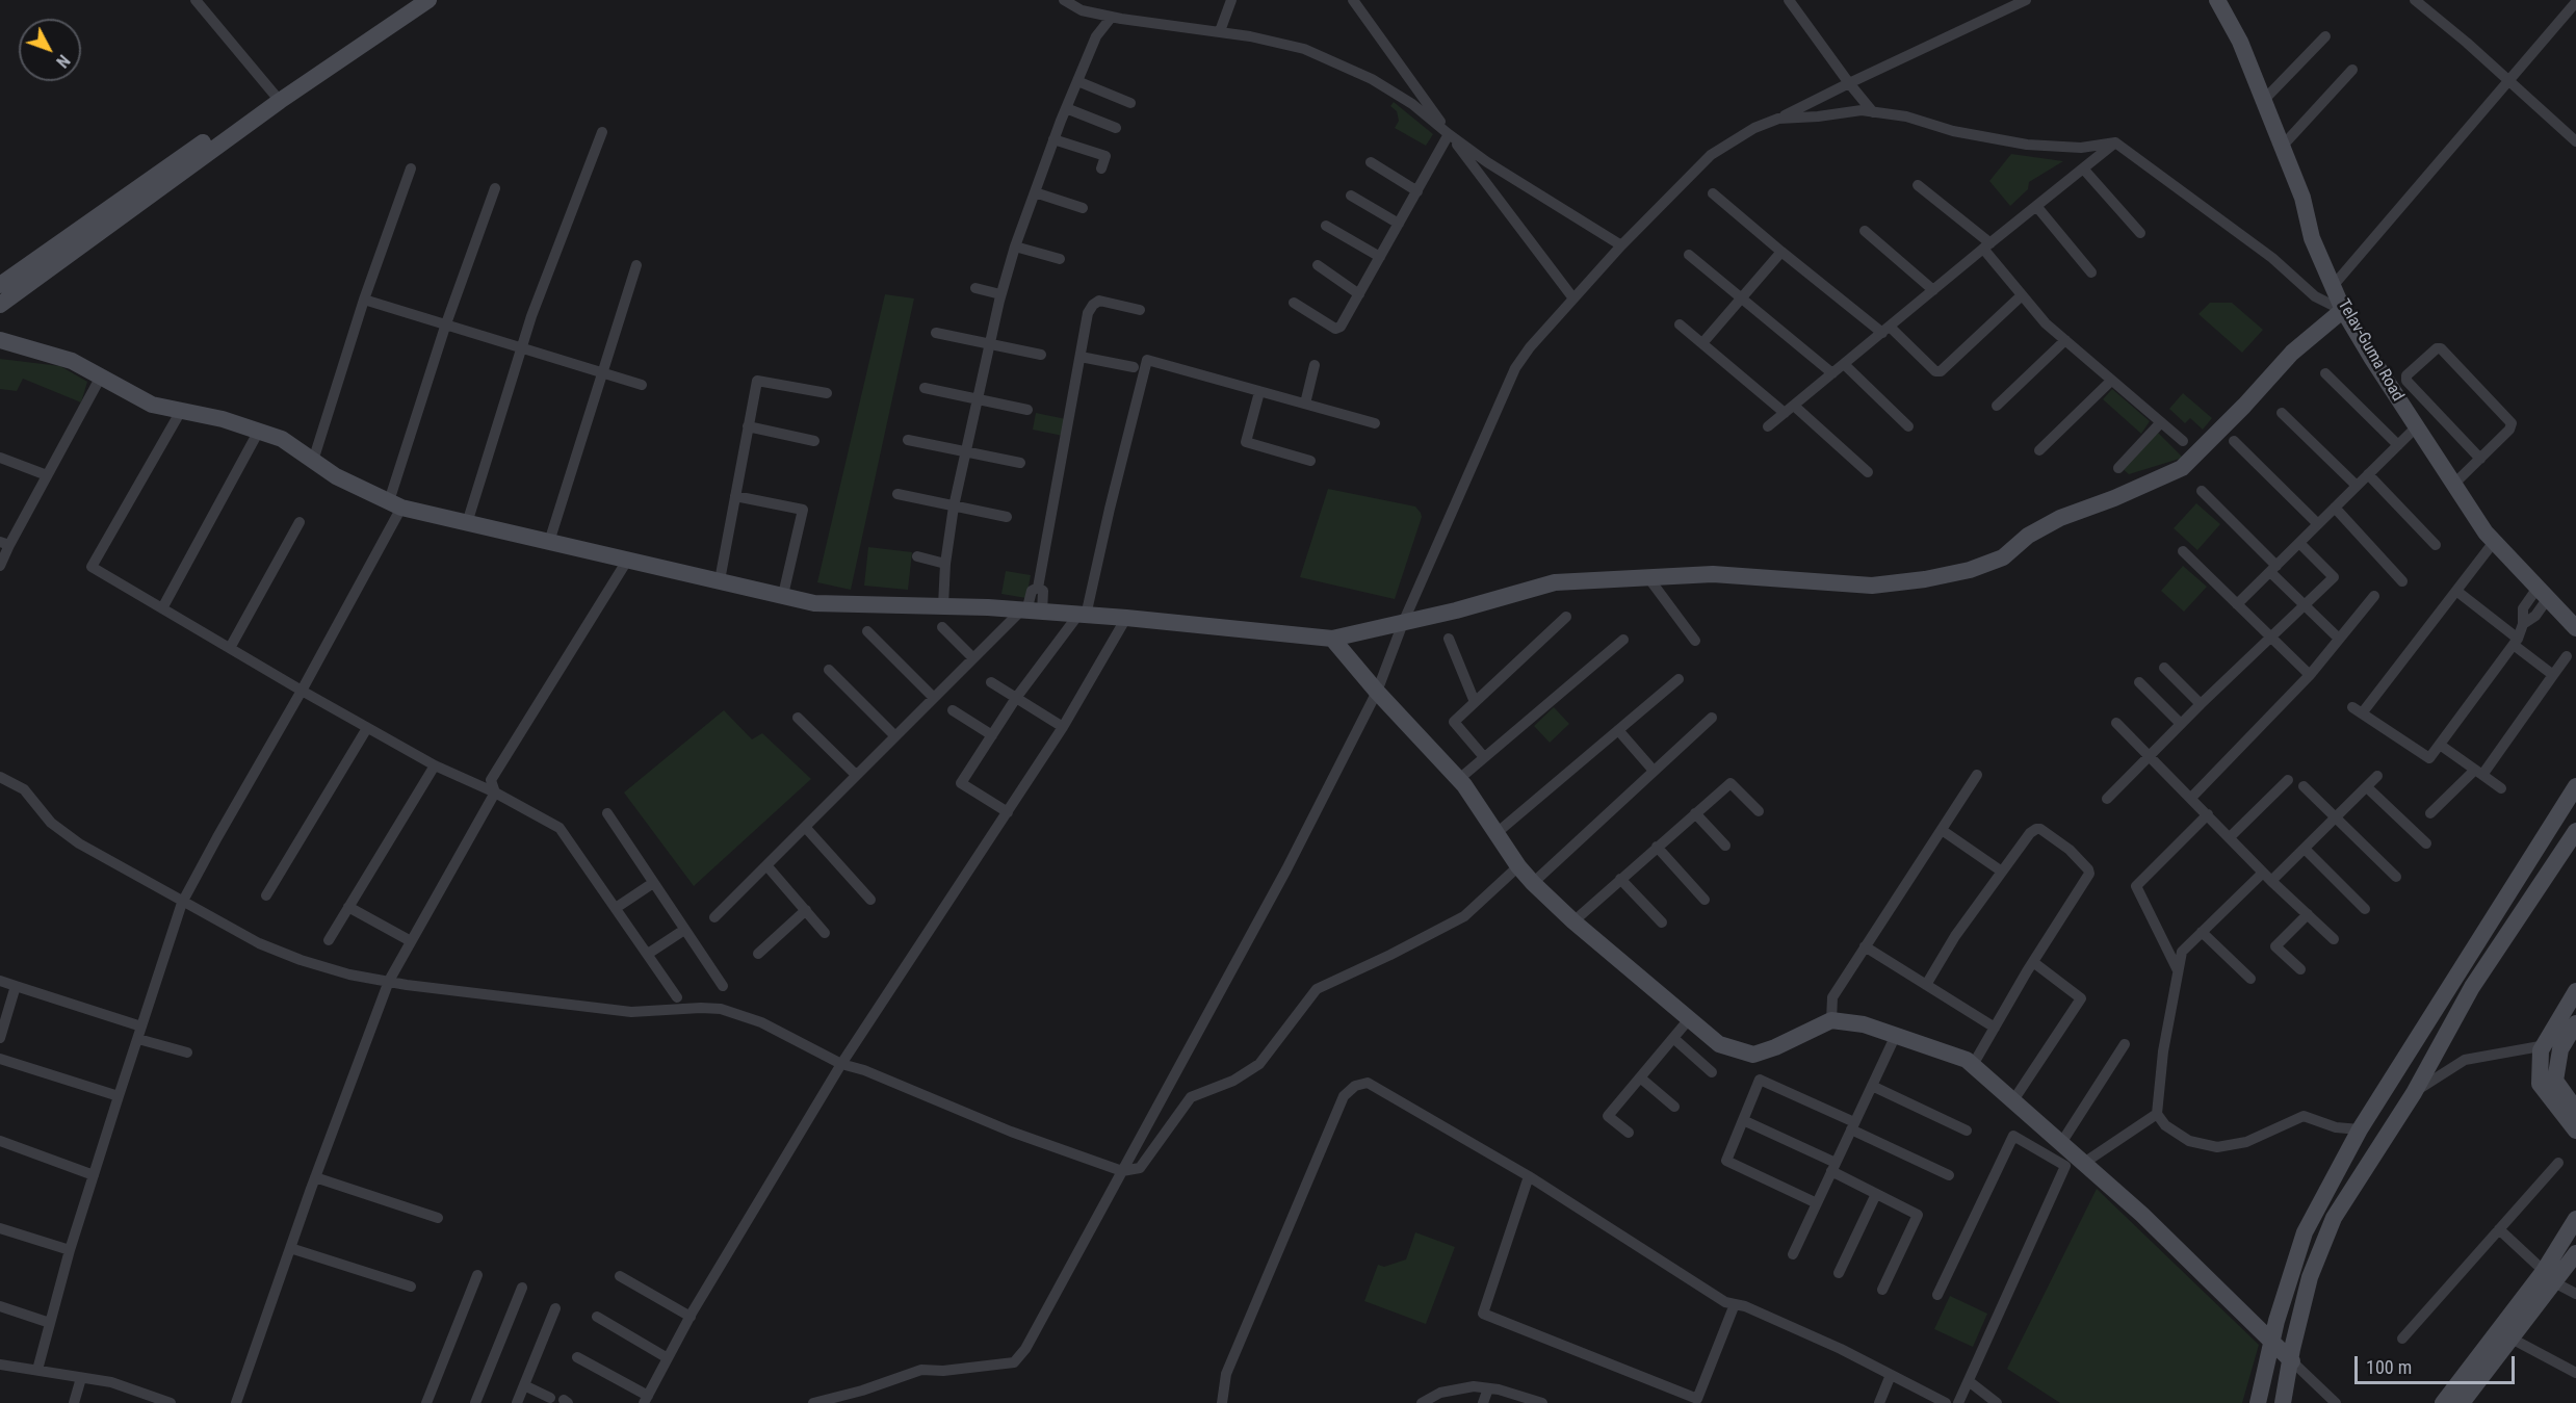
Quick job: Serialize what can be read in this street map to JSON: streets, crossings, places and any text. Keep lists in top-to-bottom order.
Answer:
{
  "streets": {
    "street": ["Telav-Guma Road"]
  },
  "scale_bar": "100 m",
  "north": "bottom right"
}
